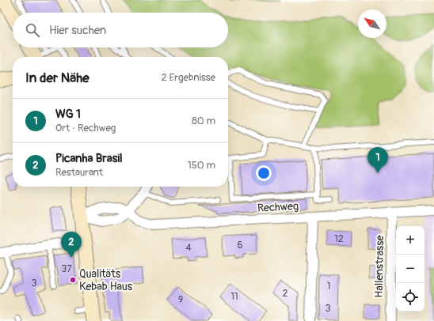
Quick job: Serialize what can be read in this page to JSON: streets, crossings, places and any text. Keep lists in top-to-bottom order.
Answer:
{
  "streets": {
    "street": ["Rechweg", "Hallenstrasse"]
  },
  "crossings": [
    ["Rechweg", "Hallenstrasse"]
  ],
  "places": ["Qualitäts Kebab Haus"],
  "house_numbers": [
    "12",
    "6",
    "4",
    "37",
    "3",
    "1",
    "2",
    "11",
    "9",
    "3"
  ],
  "north": "top left",
  "page": {
    "search": "Hier suchen",
    "heading": ["In der Nähe", "2 Ergebnisse"],
    "list": [
      {
        "mark": "1",
        "name": "WG 1",
        "note": "Ort · Rechweg",
        "value": "80 m"
      },
      {
        "mark": "2",
        "name": "Picanha Brasil",
        "note": "Restaurant",
        "value": "150 m"
      }
    ],
    "pins": ["1", "2"],
    "map_buttons": ["+", "−"]
  }
}
